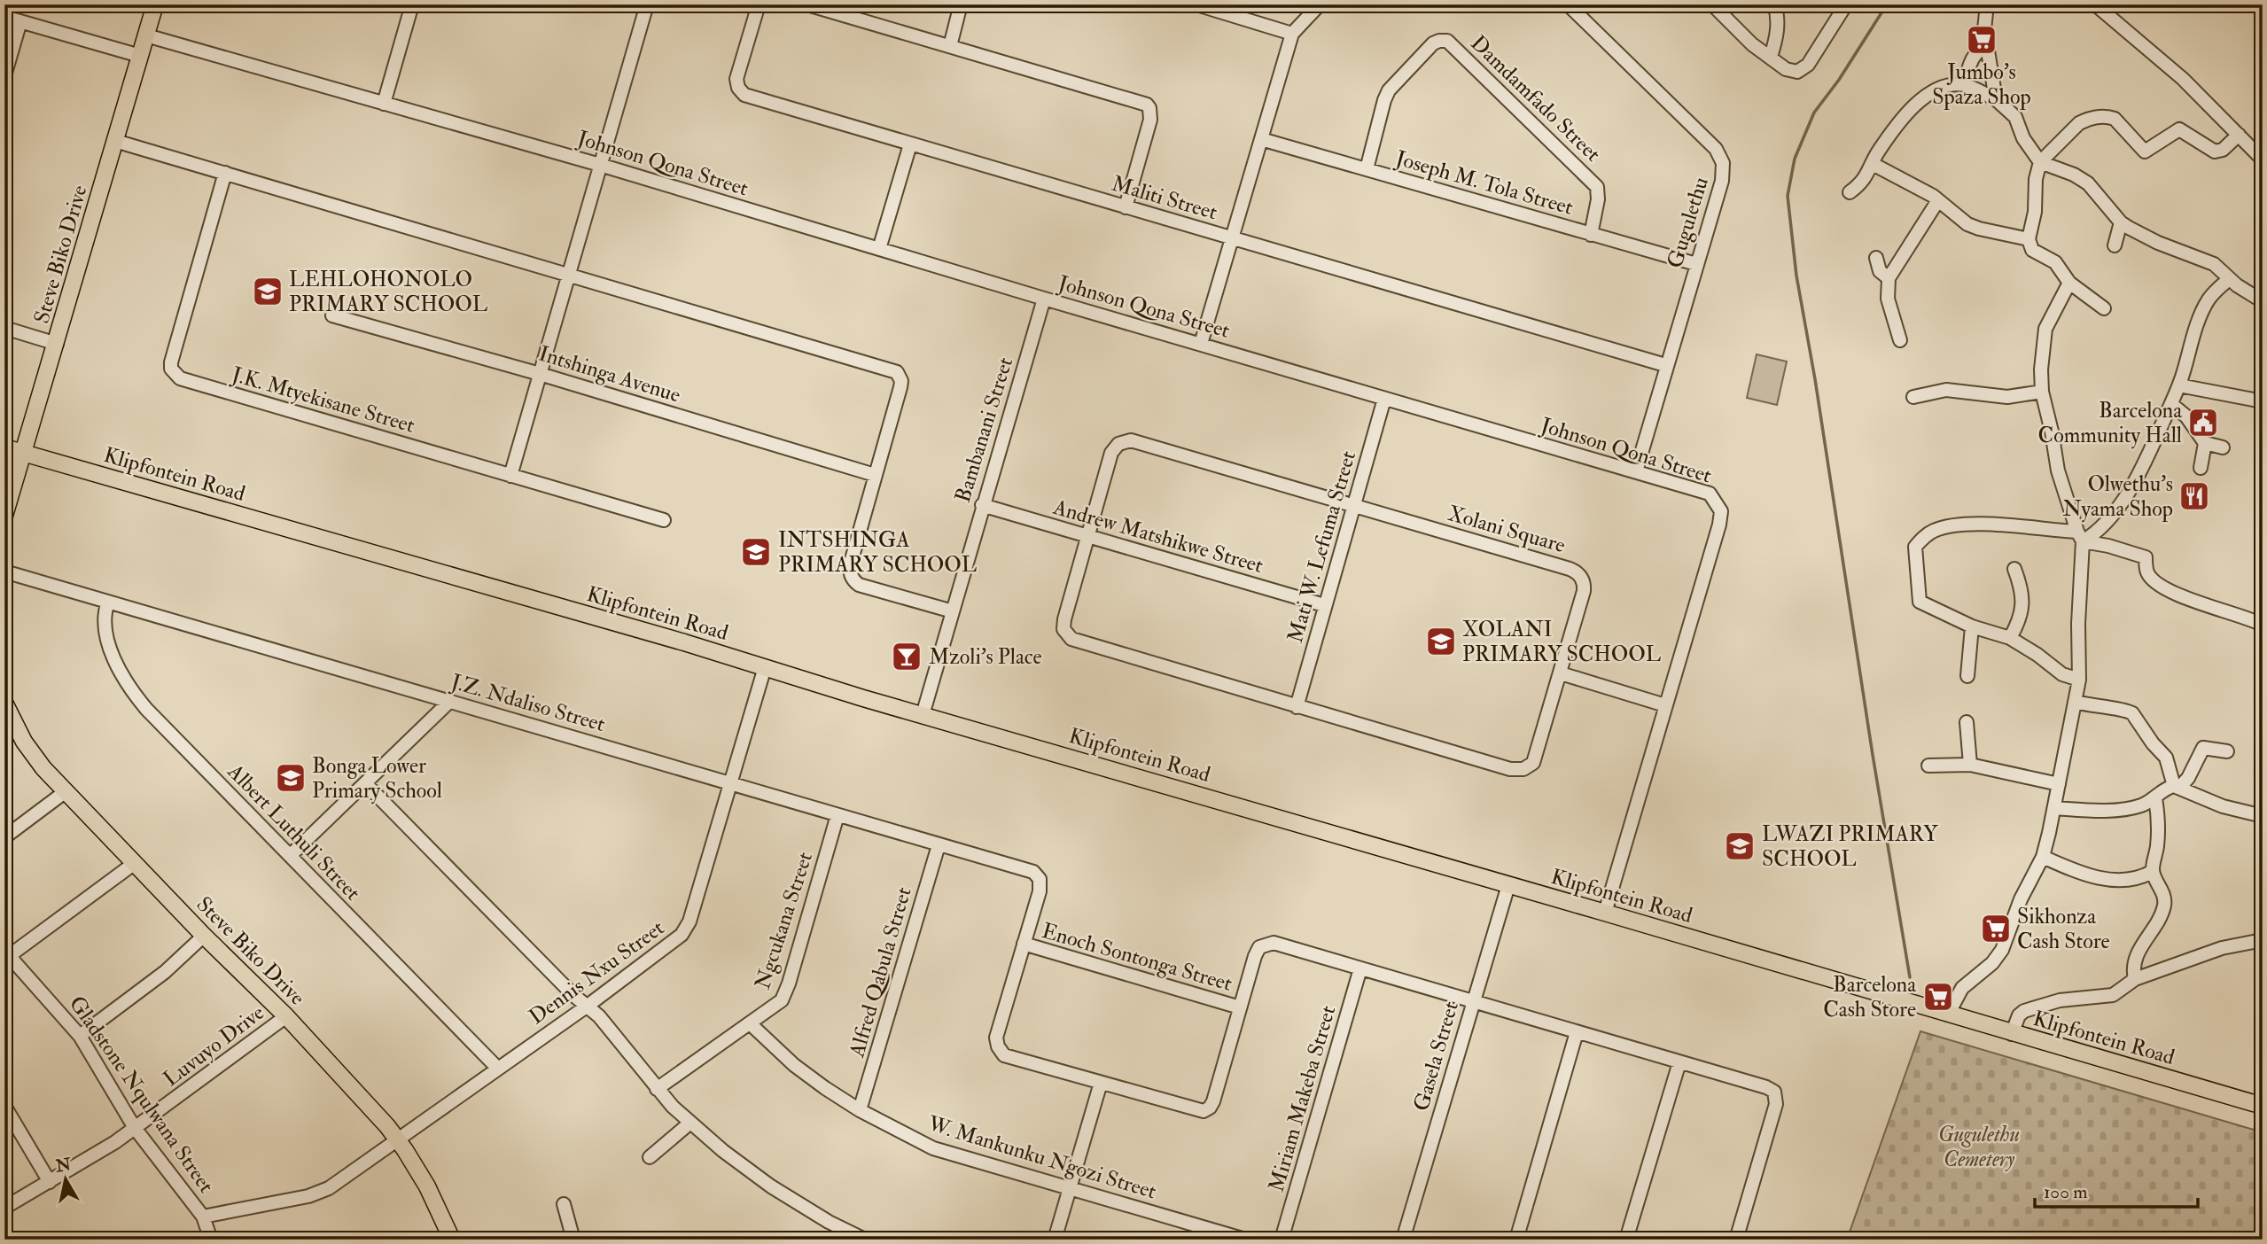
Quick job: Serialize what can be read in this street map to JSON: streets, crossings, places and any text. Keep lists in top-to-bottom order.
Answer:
{
  "streets": {
    "main road": ["Steve Biko Drive", "Klipfontein Road"],
    "street": [
      "Damdamfado Street",
      "Johnson Qona Street",
      "Joseph M. Tola Street",
      "Maliti Street",
      "Gugulethu",
      "Intshinga Avenue",
      "J.K. Mtyekisane Street",
      "Bambanani Street",
      "Xolani Square",
      "Andrew Matshikwe Street",
      "Mati W. Lefuma Street",
      "J.Z. Ndaliso Street",
      "Albert Luthuli Street",
      "Ngcukana Street",
      "Enoch Sontonga Street",
      "Dennis Nxu Street",
      "Alfred Qabula Street",
      "Luvuyo Drive",
      "Gasela Street",
      "Gladstone Nqulwana Street",
      "Miriam Makeba Street",
      "W. Mankunku Ngozi Street"
    ]
  },
  "crossings": [
    ["Damdamfado Street", "Joseph M. Tola Street"],
    ["Johnson Qona Street", "Gugulethu"],
    ["Johnson Qona Street", "Steve Biko Drive"],
    ["Johnson Qona Street", "Bambanani Street"],
    ["Johnson Qona Street", "Klipfontein Road"],
    ["Johnson Qona Street", "Mati W. Lefuma Street"],
    ["Joseph M. Tola Street", "Gugulethu"],
    ["Maliti Street", "Gugulethu"],
    ["Steve Biko Drive", "Klipfontein Road"],
    ["Steve Biko Drive", "Dennis Nxu Street"],
    ["Steve Biko Drive", "Luvuyo Drive"],
    ["Bambanani Street", "Klipfontein Road"],
    ["Bambanani Street", "Andrew Matshikwe Street"],
    ["Klipfontein Road", "Dennis Nxu Street"],
    ["Klipfontein Road", "Gasela Street"],
    ["Xolani Square", "Andrew Matshikwe Street"],
    ["Xolani Square", "Mati W. Lefuma Street"],
    ["Andrew Matshikwe Street", "Mati W. Lefuma Street"],
    ["J.Z. Ndaliso Street", "Albert Luthuli Street"],
    ["J.Z. Ndaliso Street", "Ngcukana Street"],
    ["J.Z. Ndaliso Street", "Enoch Sontonga Street"],
    ["J.Z. Ndaliso Street", "Dennis Nxu Street"],
    ["J.Z. Ndaliso Street", "Alfred Qabula Street"],
    ["Albert Luthuli Street", "Dennis Nxu Street"],
    ["Ngcukana Street", "W. Mankunku Ngozi Street"],
    ["Dennis Nxu Street", "Gladstone Nqulwana Street"],
    ["Alfred Qabula Street", "W. Mankunku Ngozi Street"],
    ["Luvuyo Drive", "Gladstone Nqulwana Street"]
  ],
  "parks": ["Gugulethu Cemetery"],
  "places": {
    "supermarket": ["Jumbo's Spaza Shop", "Sikhonza Cash Store", "Barcelona Cash Store"],
    "school or university": [
      "LEHLOHONOLO PRIMARY SCHOOL",
      "INTSHINGA PRIMARY SCHOOL",
      "XOLANI PRIMARY SCHOOL",
      "Bonga Lower Primary School",
      "LWAZI PRIMARY SCHOOL"
    ],
    "public building": ["Barcelona Community Hall"],
    "restaurant": ["Olwethu's Nyama Shop"],
    "bar": ["Mzoli's Place"]
  },
  "scale_bar": "100 m",
  "north": "top"
}
